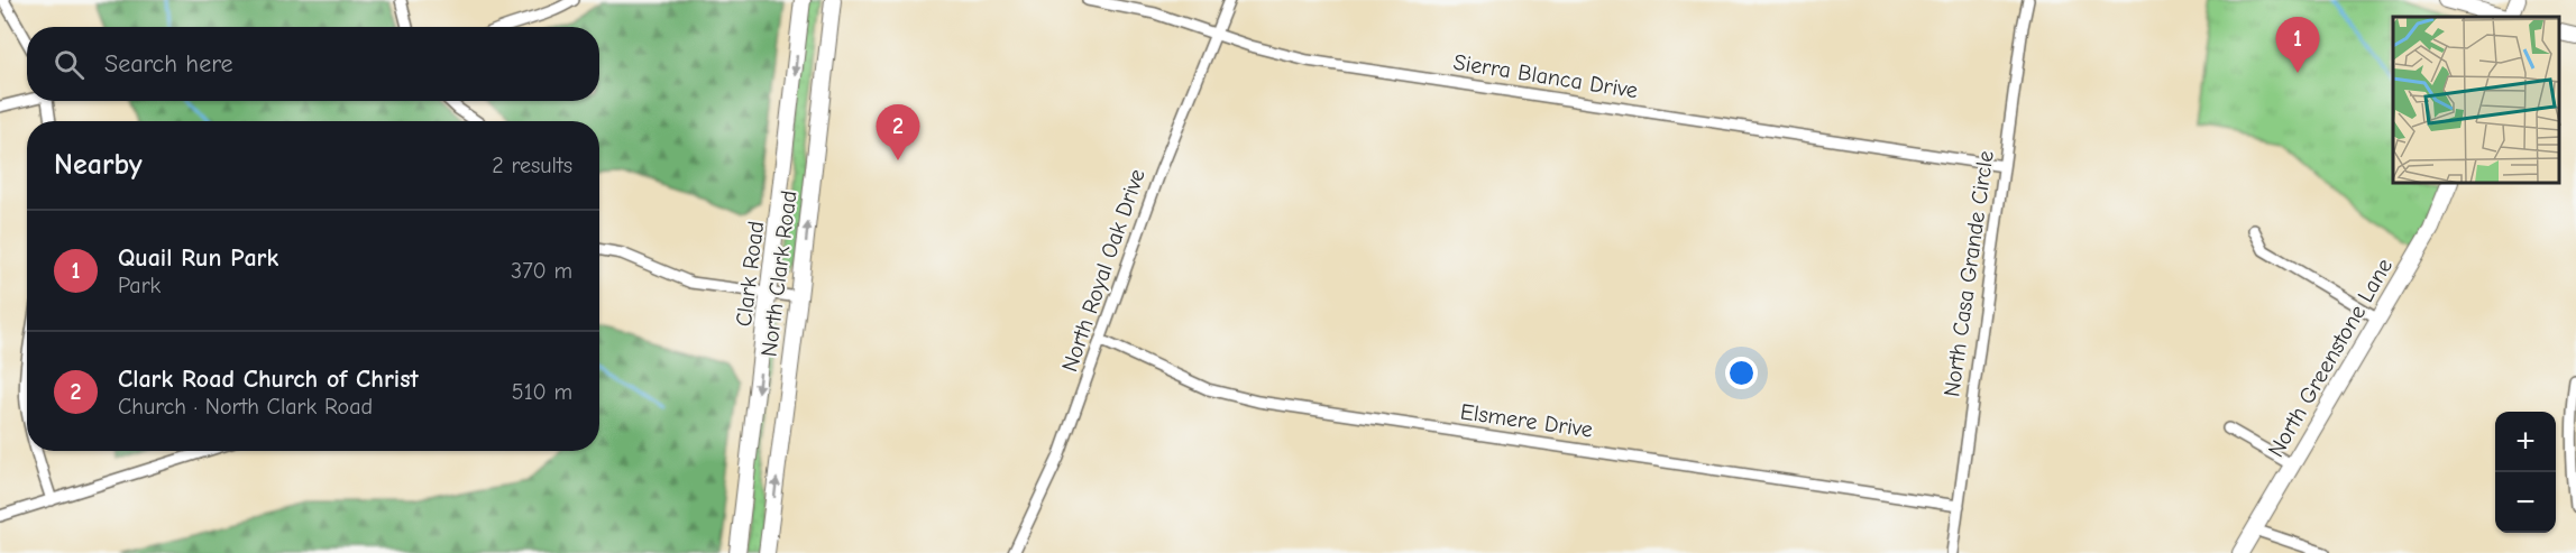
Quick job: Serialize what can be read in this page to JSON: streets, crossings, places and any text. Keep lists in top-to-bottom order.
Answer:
{
  "streets": {
    "main road": ["Clark Road", "North Clark Road", "North Greenstone Lane"],
    "street": [
      "Sierra Blanca Drive",
      "North Royal Oak Drive",
      "North Casa Grande Circle",
      "Elsmere Drive"
    ]
  },
  "crossings": [
    ["Sierra Blanca Drive", "North Royal Oak Drive"],
    ["Sierra Blanca Drive", "North Casa Grande Circle"],
    ["North Royal Oak Drive", "Elsmere Drive"],
    ["North Casa Grande Circle", "Elsmere Drive"]
  ],
  "one_way": ["Clark Road", "North Clark Road"],
  "page": {
    "pins": ["1", "2"],
    "search": "Search here",
    "heading": ["Nearby", "2 results"],
    "list": [
      {
        "mark": "1",
        "name": "Quail Run Park",
        "note": "Park",
        "value": "370 m"
      },
      {
        "mark": "2",
        "name": "Clark Road Church of Christ",
        "note": "Church · North Clark Road",
        "value": "510 m"
      }
    ],
    "map_buttons": ["+", "−"]
  }
}
